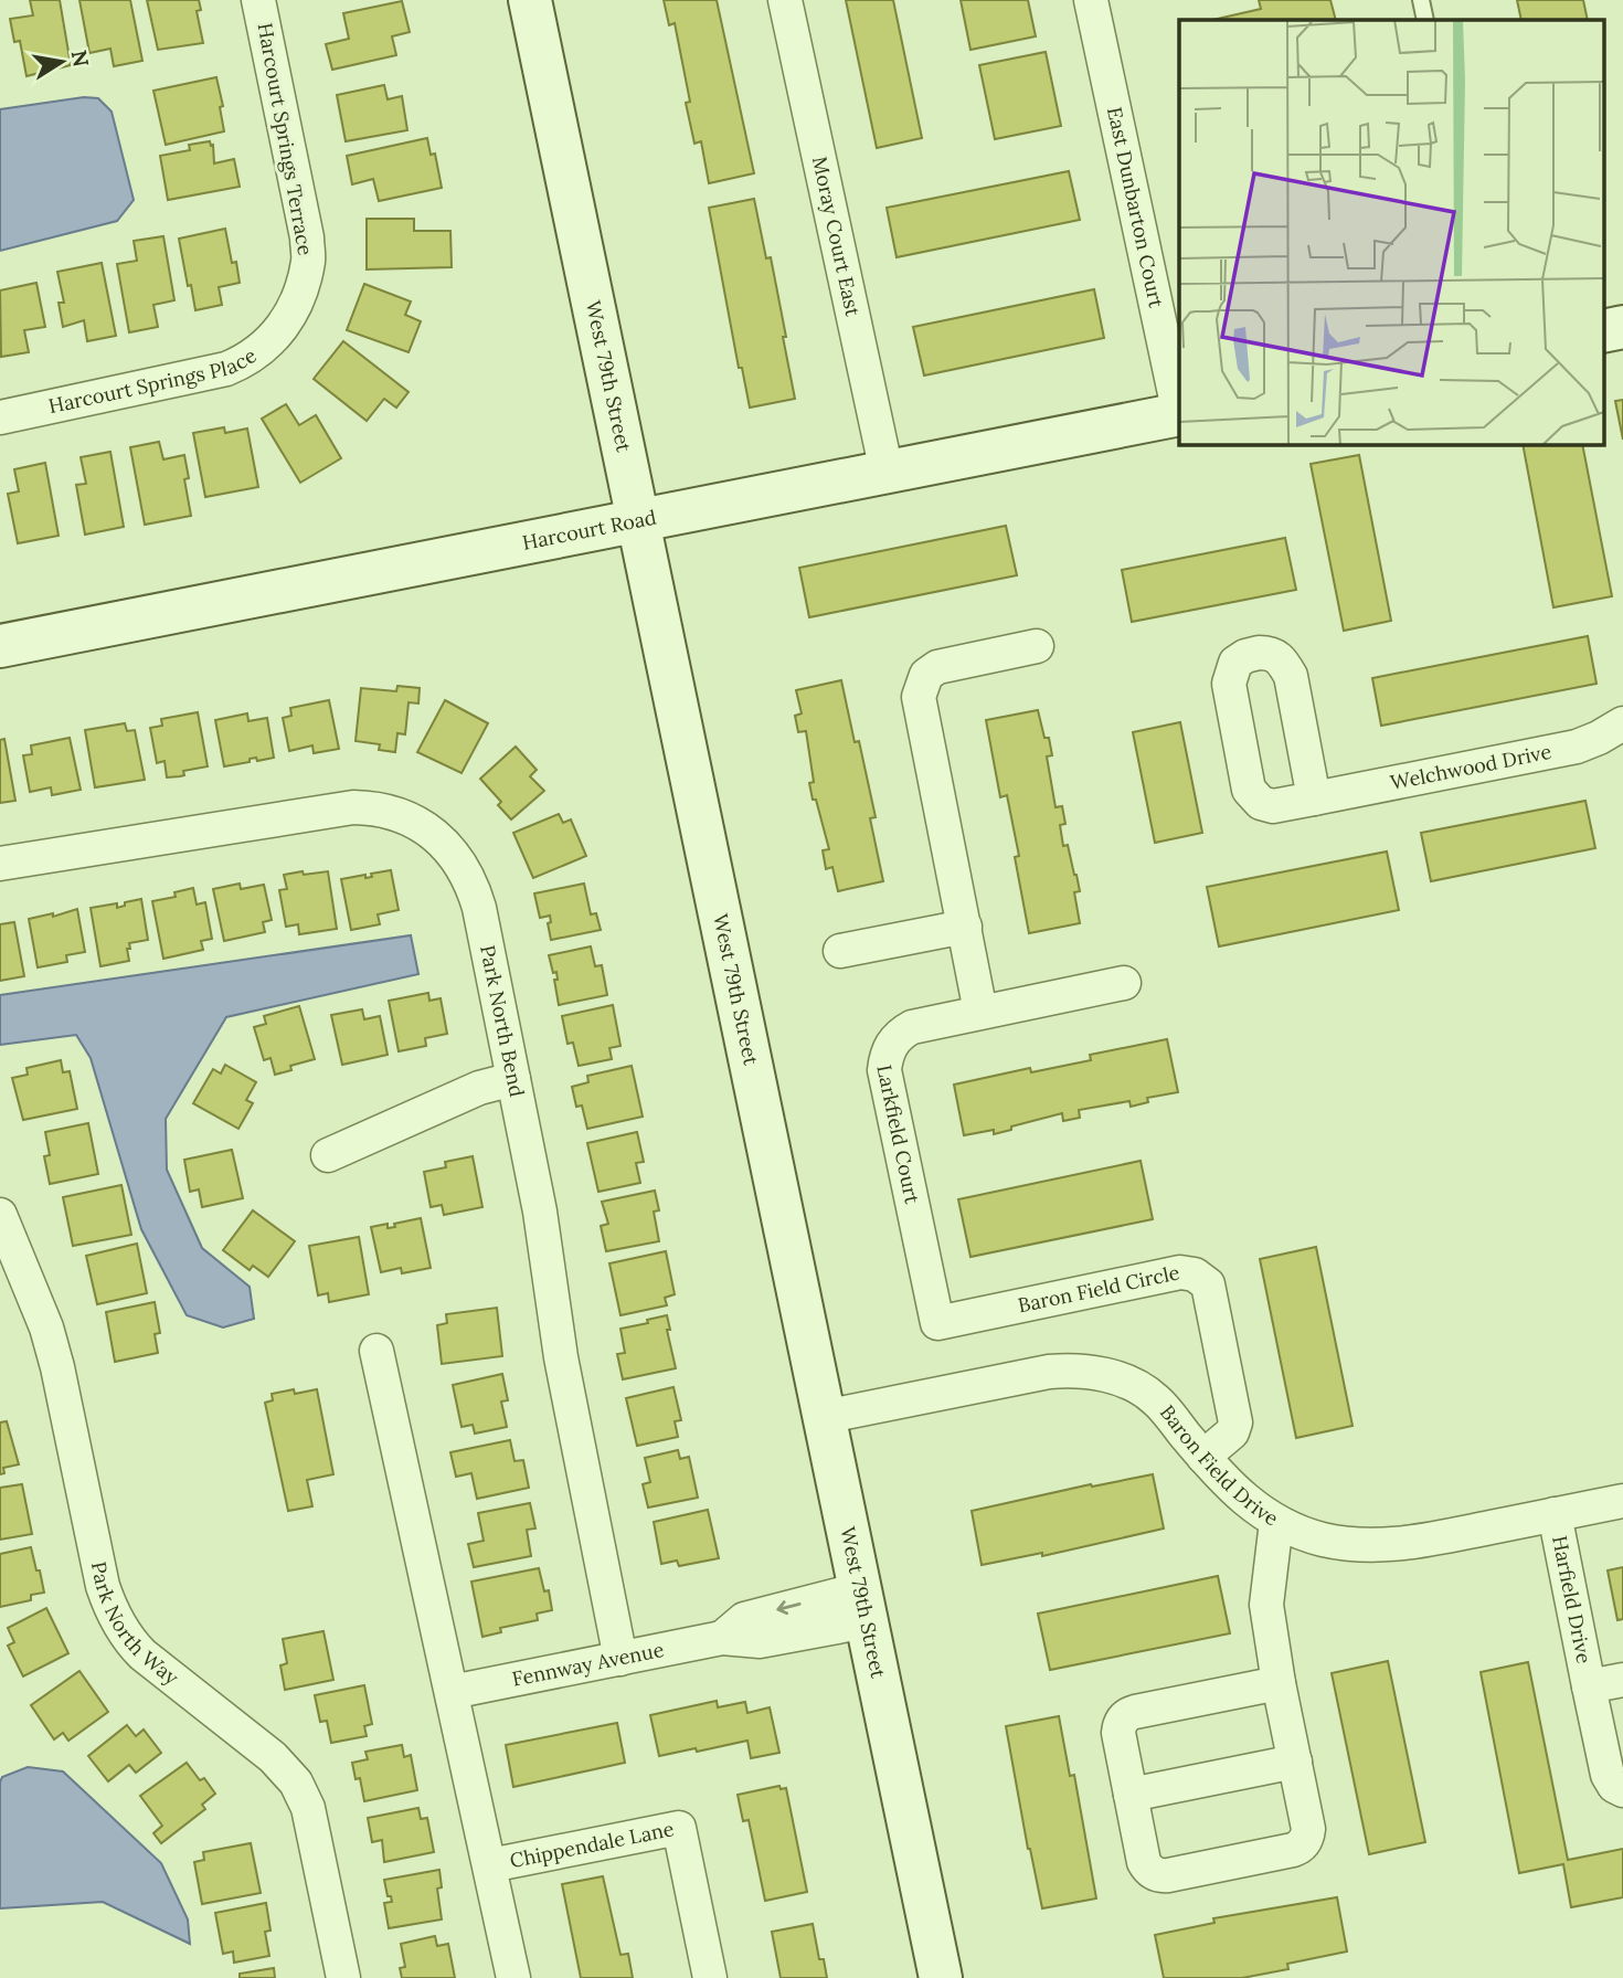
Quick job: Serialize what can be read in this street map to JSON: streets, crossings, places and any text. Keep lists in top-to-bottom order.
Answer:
{
  "streets": {
    "main road": ["West 79th Street", "Harcourt Road"],
    "street": [
      "Harcourt Springs Terrace",
      "East Dunbarton Court",
      "Moray Court East",
      "Harcourt Springs Place",
      "Welchwood Drive",
      "Park North Bend",
      "Larkfield Court",
      "Baron Field Circle",
      "Baron Field Drive",
      "Harfield Drive",
      "Park North Way",
      "Fennway Avenue",
      "Chippendale Lane"
    ]
  },
  "crossings": [
    ["Harcourt Springs Terrace", "Harcourt Springs Place"],
    ["Moray Court East", "Harcourt Road"],
    ["West 79th Street", "Harcourt Road"],
    ["West 79th Street", "Baron Field Drive"],
    ["West 79th Street", "Fennway Avenue"],
    ["Park North Bend", "Fennway Avenue"],
    ["Larkfield Court", "Baron Field Circle"],
    ["Baron Field Circle", "Baron Field Drive"],
    ["Baron Field Drive", "Harfield Drive"]
  ],
  "north": "right"
}
